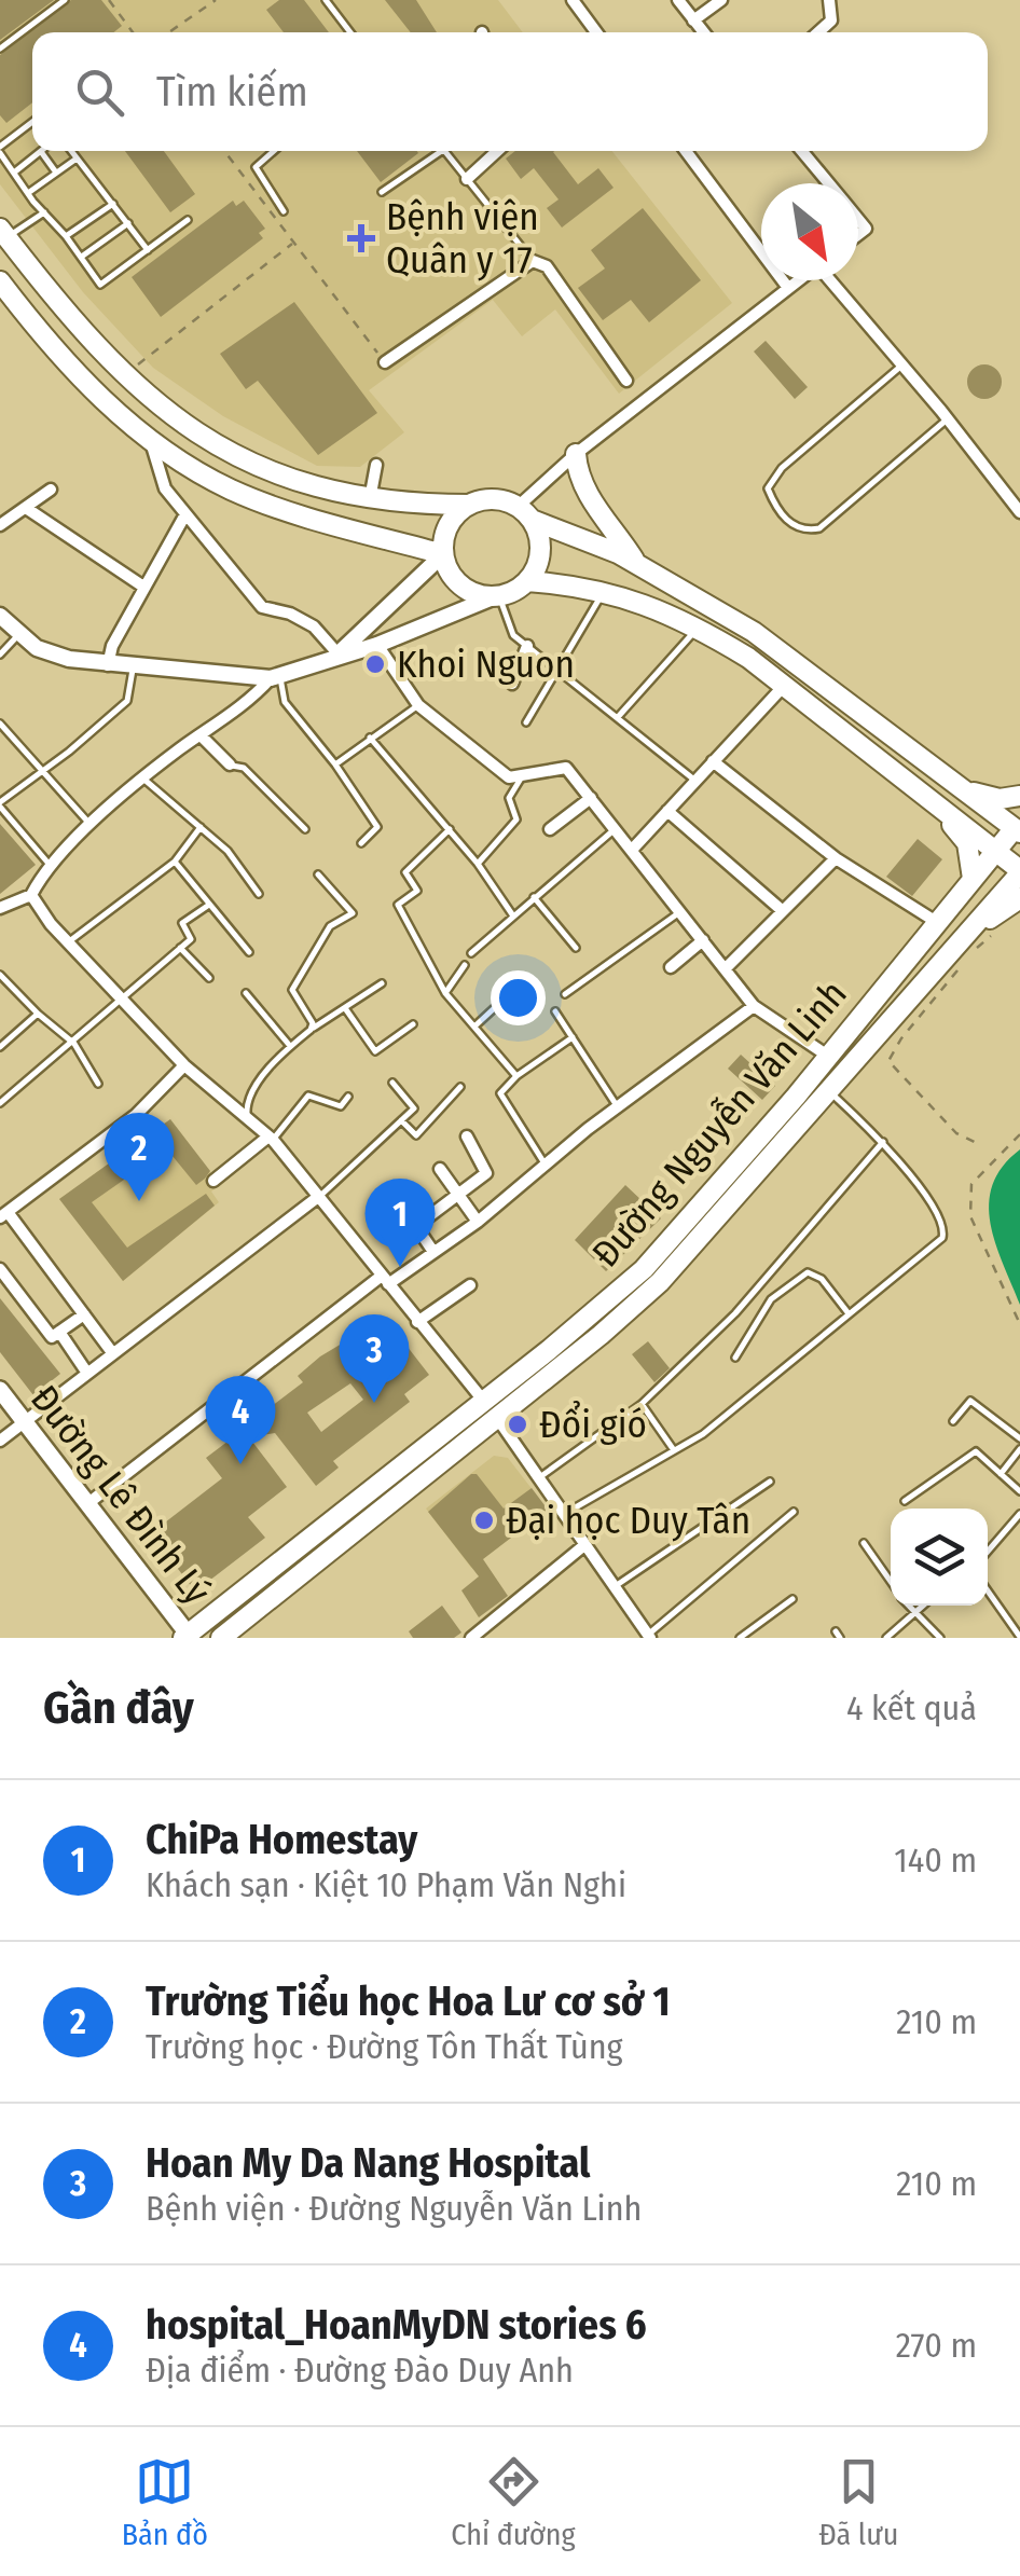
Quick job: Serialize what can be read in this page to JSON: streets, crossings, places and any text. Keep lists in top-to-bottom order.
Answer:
{
  "streets": {
    "main road": ["Đường Nguyễn Văn Linh", "Đường Lê Đình Lý"]
  },
  "crossings": [
    ["Đường Nguyễn Văn Linh", "Đường Lê Đình Lý"]
  ],
  "places": {
    "health": ["Bệnh viện Quân y 17"],
    "other": ["Khoi Nguon", "Đổi gió", "Đại học Duy Tân"]
  },
  "north": "bottom right",
  "page": {
    "search": "Tìm kiếm",
    "pins": [
      "2",
      "1",
      "3",
      "4"
    ],
    "heading": ["Gần đây", "4 kết quả"],
    "list": [
      {
        "mark": "1",
        "name": "ChiPa Homestay",
        "note": "Khách sạn · Kiệt 10 Phạm Văn Nghi",
        "value": "140 m"
      },
      {
        "mark": "2",
        "name": "Trường Tiểu học Hoa Lư cơ sở 1",
        "note": "Trường học · Đường Tôn Thất Tùng",
        "value": "210 m"
      },
      {
        "mark": "3",
        "name": "Hoan My Da Nang Hospital",
        "note": "Bệnh viện · Đường Nguyễn Văn Linh",
        "value": "210 m"
      },
      {
        "mark": "4",
        "name": "hospital_HoanMyDN stories 6",
        "note": "Địa điểm · Đường Đào Duy Anh",
        "value": "270 m"
      }
    ],
    "nav": ["Bản đồ", "Chỉ đường", "Đã lưu"]
  }
}
